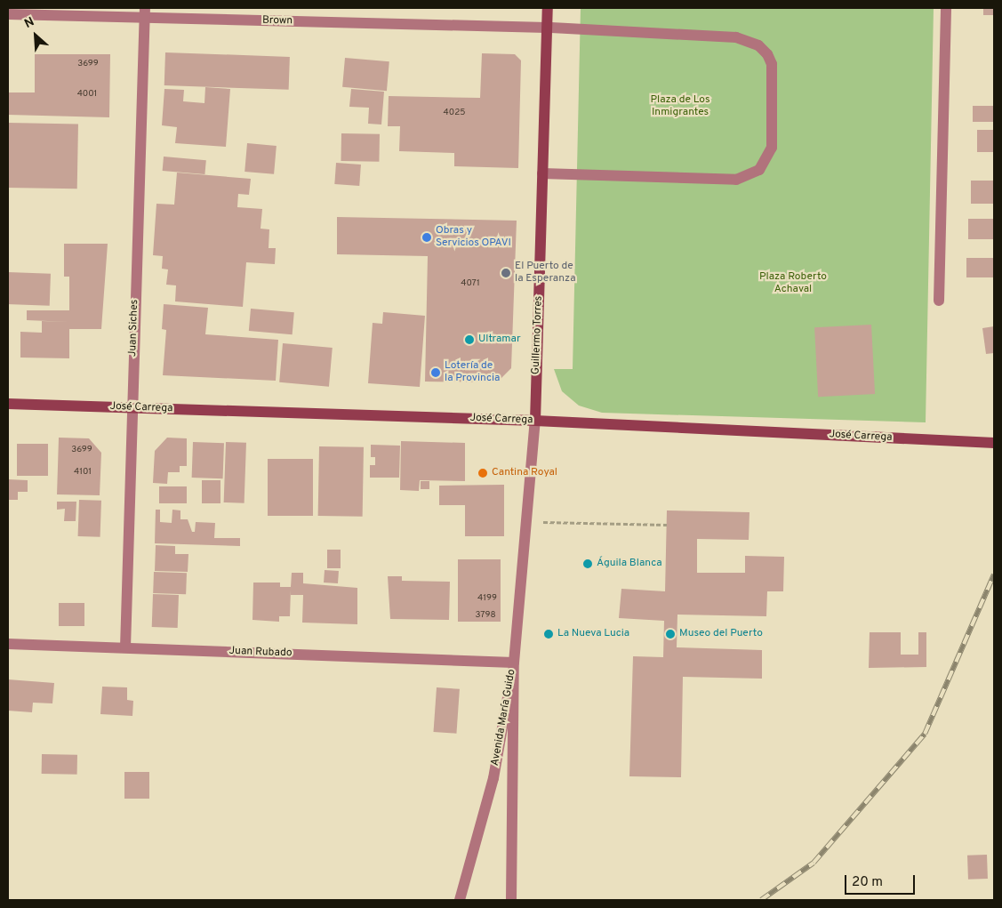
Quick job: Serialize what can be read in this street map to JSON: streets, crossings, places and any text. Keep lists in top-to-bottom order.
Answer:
{
  "streets": {
    "main road": ["Guillermo Torres", "José Carrega"],
    "street": [
      "Brown",
      "Juan Siches",
      "Juan Rubado",
      "Avenida María Guido"
    ]
  },
  "crossings": [
    ["Brown", "Juan Siches"],
    ["Brown", "Guillermo Torres"],
    ["Juan Siches", "José Carrega"],
    ["Juan Siches", "Juan Rubado"],
    ["Guillermo Torres", "José Carrega"],
    ["Guillermo Torres", "Juan Rubado"],
    ["Guillermo Torres", "Avenida María Guido"],
    ["Juan Rubado", "Avenida María Guido"]
  ],
  "parks": ["Plaza de Los Inmigrantes", "Plaza Roberto Achaval"],
  "places": [
    "Obras y Servicios OPAVI",
    "El Puerto de la Esperanza",
    "Ultramar",
    "Lotería de la Provincia",
    "Cantina Royal",
    "Águila Blanca",
    "La Nueva Lucia",
    "Museo del Puerto"
  ],
  "house_numbers": [
    "3699",
    "4001",
    "4025",
    "4071",
    "3699",
    "4101",
    "4199",
    "3798"
  ],
  "scale_bar": "20 m",
  "north": "top left"
}
